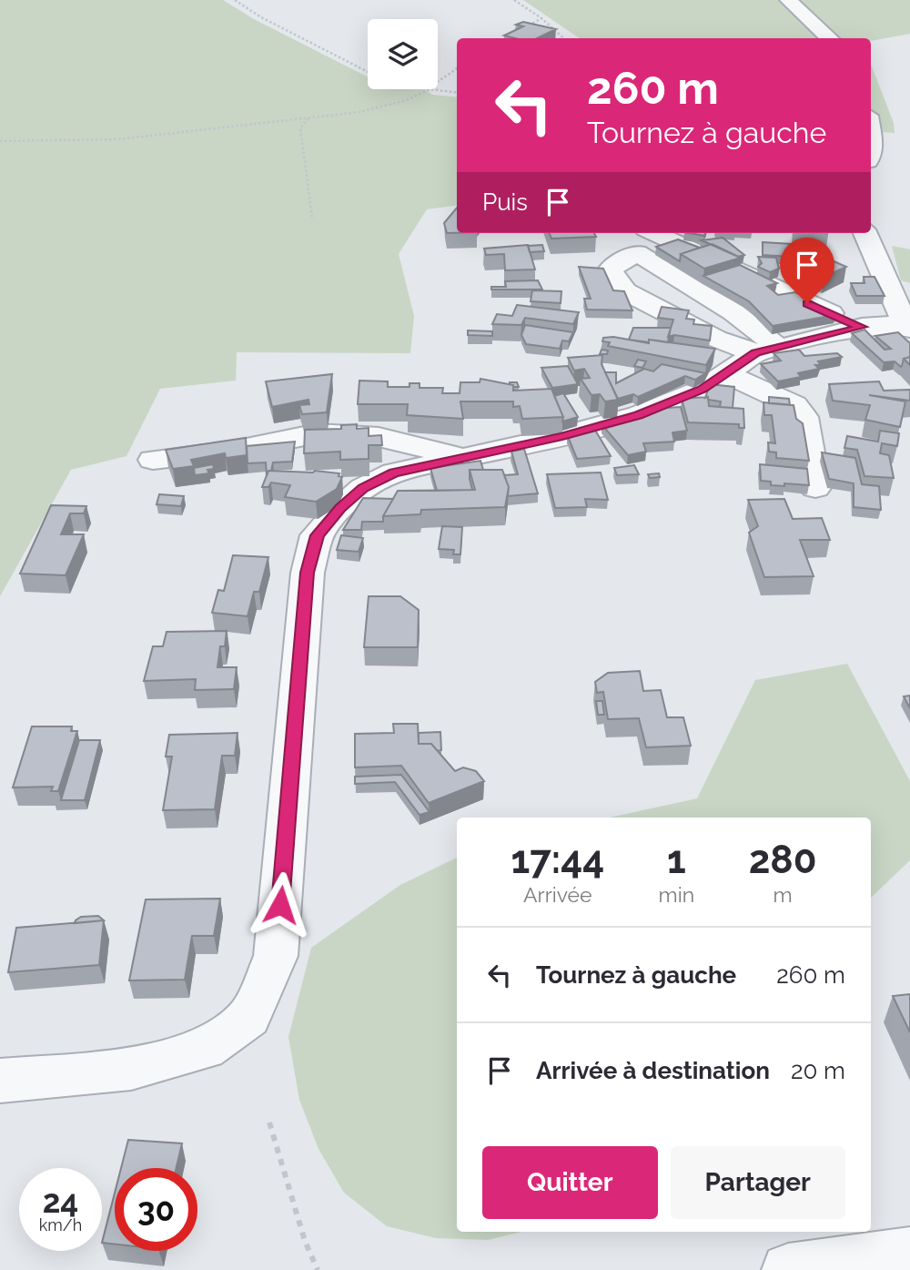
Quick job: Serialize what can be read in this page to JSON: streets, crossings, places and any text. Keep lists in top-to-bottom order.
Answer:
{
  "page": {
    "turn": ["260 m", "Tournez à gauche"],
    "then": "Puis",
    "eta": [
      "17:44",
      "Arrivée",
      "1",
      "min",
      "280",
      "m"
    ],
    "list": [
      {
        "name": "Tournez à gauche",
        "value": "260 m"
      },
      {
        "name": "Arrivée à destination",
        "value": "20 m"
      }
    ],
    "buttons": ["Quitter", "Partager"],
    "speed": "24 km/h",
    "limit": "30"
  }
}
